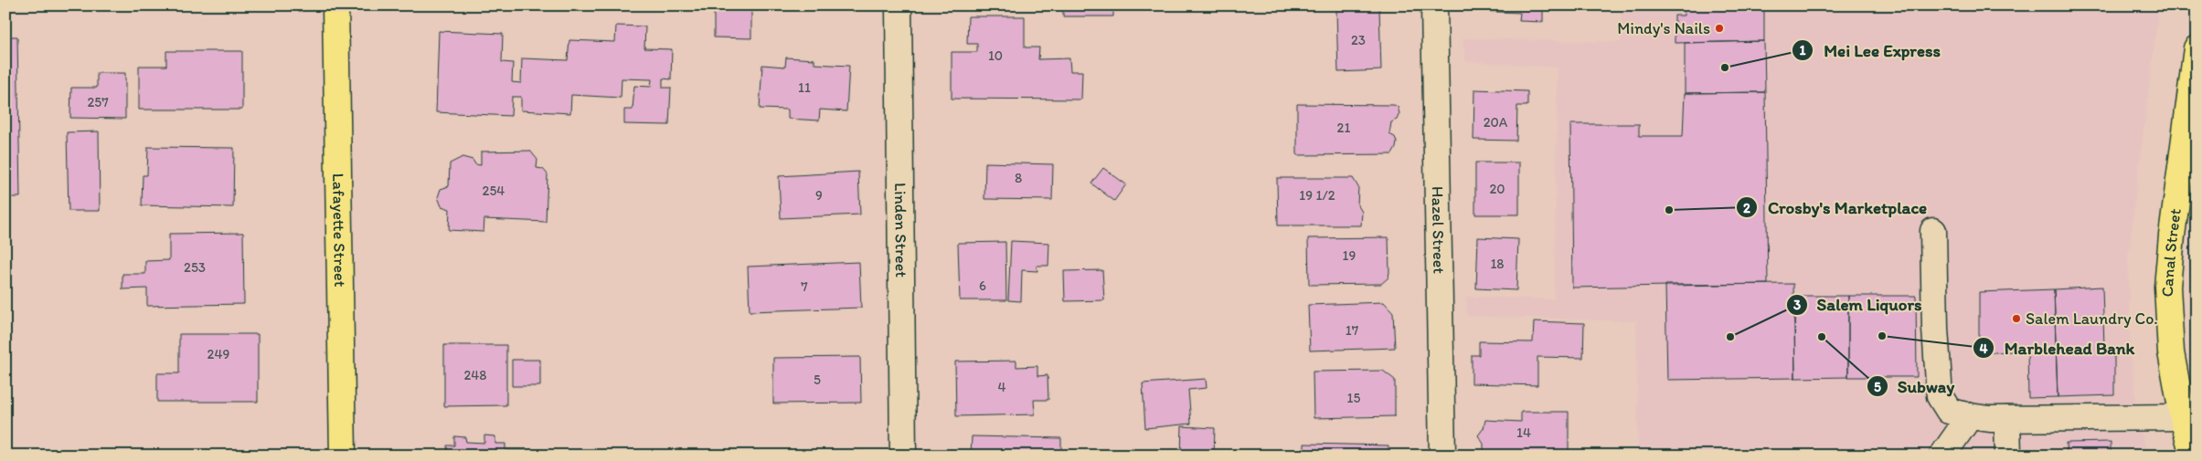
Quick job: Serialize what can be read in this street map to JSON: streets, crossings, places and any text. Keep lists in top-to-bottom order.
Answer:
{
  "streets": {
    "main road": ["Lafayette Street", "Canal Street"],
    "street": ["Hazel Street", "Linden Street"]
  },
  "places": [
    "Mindy's Nails",
    "Mei Lee Express",
    "Crosby's Marketplace",
    "Salem Laundry Co.",
    "Marblehead Bank",
    "Salem Liquors",
    "Subway"
  ],
  "house_numbers": [
    "23",
    "10",
    "11",
    "257",
    "20A",
    "21",
    "8",
    "20",
    "254",
    "9",
    "19 1/2",
    "19",
    "18",
    "253",
    "6",
    "7",
    "17",
    "249",
    "248",
    "5",
    "4",
    "15",
    "14"
  ]
}
